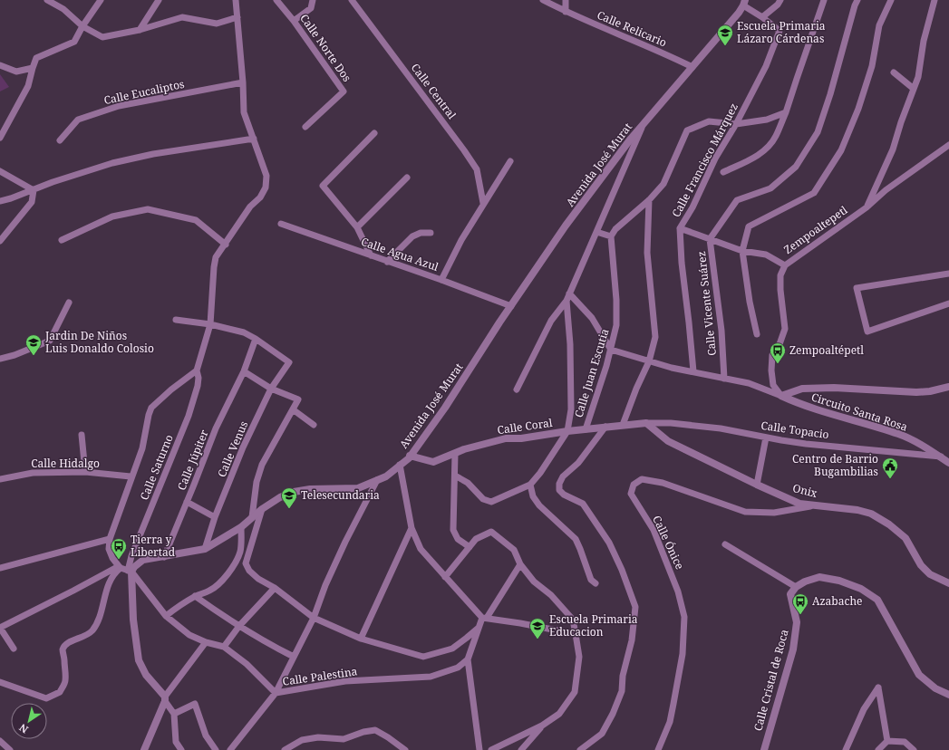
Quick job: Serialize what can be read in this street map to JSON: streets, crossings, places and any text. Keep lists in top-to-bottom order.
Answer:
{
  "streets": {
    "street": [
      "Calle Relicario",
      "Calle Norte Dos",
      "Calle Central",
      "Calle Eucaliptos",
      "Calle Francisco Márquez",
      "Avenida José Murat",
      "Zempoaltepetl",
      "Calle Agua Azul",
      "Calle Vicente Suárez",
      "Calle Juan Escutia",
      "Circuito Santa Rosa",
      "Calle Coral",
      "Calle Topacio",
      "Calle Venus",
      "Calle Júpiter",
      "Calle Hidalgo",
      "Calle Saturno",
      "Onix",
      "Calle Ónice",
      "Calle Palestina",
      "Calle Cristal de Roca"
    ]
  },
  "crossings": [
    ["Calle Relicario", "Avenida José Murat"],
    ["Calle Eucaliptos", "Calle Saturno"],
    ["Calle Francisco Márquez", "Avenida José Murat"],
    ["Avenida José Murat", "Calle Agua Azul"],
    ["Avenida José Murat", "Calle Coral"],
    ["Avenida José Murat", "Calle Venus"],
    ["Avenida José Murat", "Calle Júpiter"],
    ["Avenida José Murat", "Calle Saturno"],
    ["Avenida José Murat", "Calle Palestina"],
    ["Zempoaltepetl", "Circuito Santa Rosa"],
    ["Calle Juan Escutia", "Calle Coral"],
    ["Circuito Santa Rosa", "Calle Topacio"],
    ["Calle Coral", "Calle Topacio"],
    ["Calle Coral", "Onix"],
    ["Calle Topacio", "Onix"],
    ["Calle Venus", "Calle Júpiter"],
    ["Calle Saturno", "Calle Palestina"],
    ["Onix", "Calle Ónice"]
  ],
  "places": {
    "school or university": [
      "Escuela Primaria Lázaro Cárdenas",
      "Jardin De Niños Luis Donaldo Colosio",
      "Telesecundaria",
      "Escuela Primaria Educacion"
    ],
    "bus stop": ["Zempoaltépetl", "Tierra y Libertad", "Azabache"],
    "public building": ["Centro de Barrio Bugambilias"]
  },
  "north": "bottom left"
}
